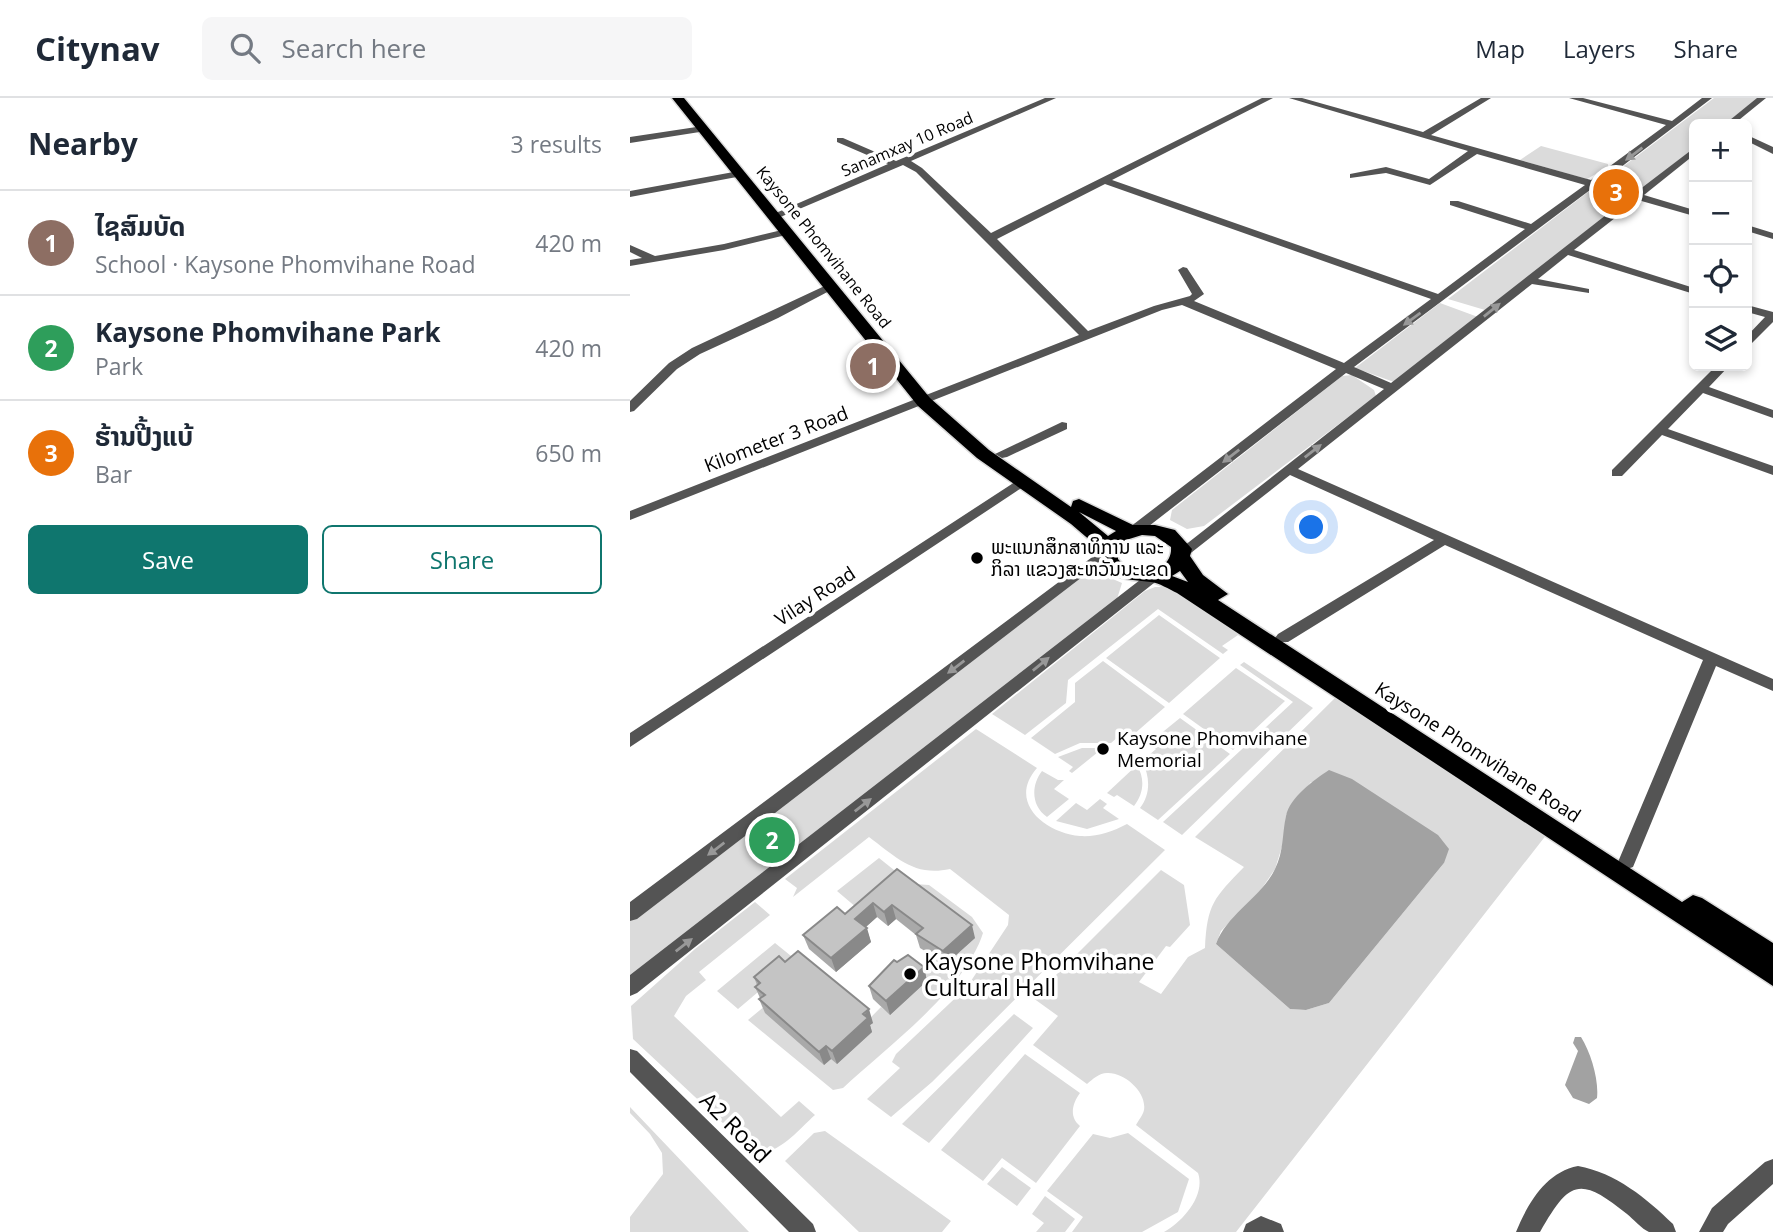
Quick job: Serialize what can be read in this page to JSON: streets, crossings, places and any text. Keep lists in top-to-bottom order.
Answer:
{
  "streets": {
    "highway": ["Kaysone Phomvihane Road"],
    "street": [
      "Sanamxay 10 Road",
      "Kilometer 3 Road",
      "Vilay Road",
      "A2 Road"
    ]
  },
  "crossings": [
    ["Sanamxay 10 Road", "Kaysone Phomvihane Road"],
    ["Kaysone Phomvihane Road", "Kilometer 3 Road"],
    ["Kaysone Phomvihane Road", "Vilay Road"]
  ],
  "places": ["ພະແນກສຶກສາທິການ ແລະ ກິລາ ແຂວງສະຫວັນນະເຂດ", "Kaysone Phomvihane Memorial", "Kaysone Phomvihane Cultural Hall"],
  "page": {
    "header": "Citynav",
    "search": "Search here",
    "nav": ["Map", "Layers", "Share"],
    "heading": ["Nearby", "3 results"],
    "map_buttons": ["+", "−"],
    "pins": ["3", "1", "2"],
    "list": [
      {
        "mark": "1",
        "name": "ໄຊສົມບັດ",
        "note": "School · Kaysone Phomvihane Road",
        "value": "420 m"
      },
      {
        "mark": "2",
        "name": "Kaysone Phomvihane Park",
        "note": "Park",
        "value": "420 m"
      },
      {
        "mark": "3",
        "name": "ຮ້ານປີ້ງແບ້",
        "note": "Bar",
        "value": "650 m"
      }
    ],
    "buttons": ["Save", "Share"]
  }
}
